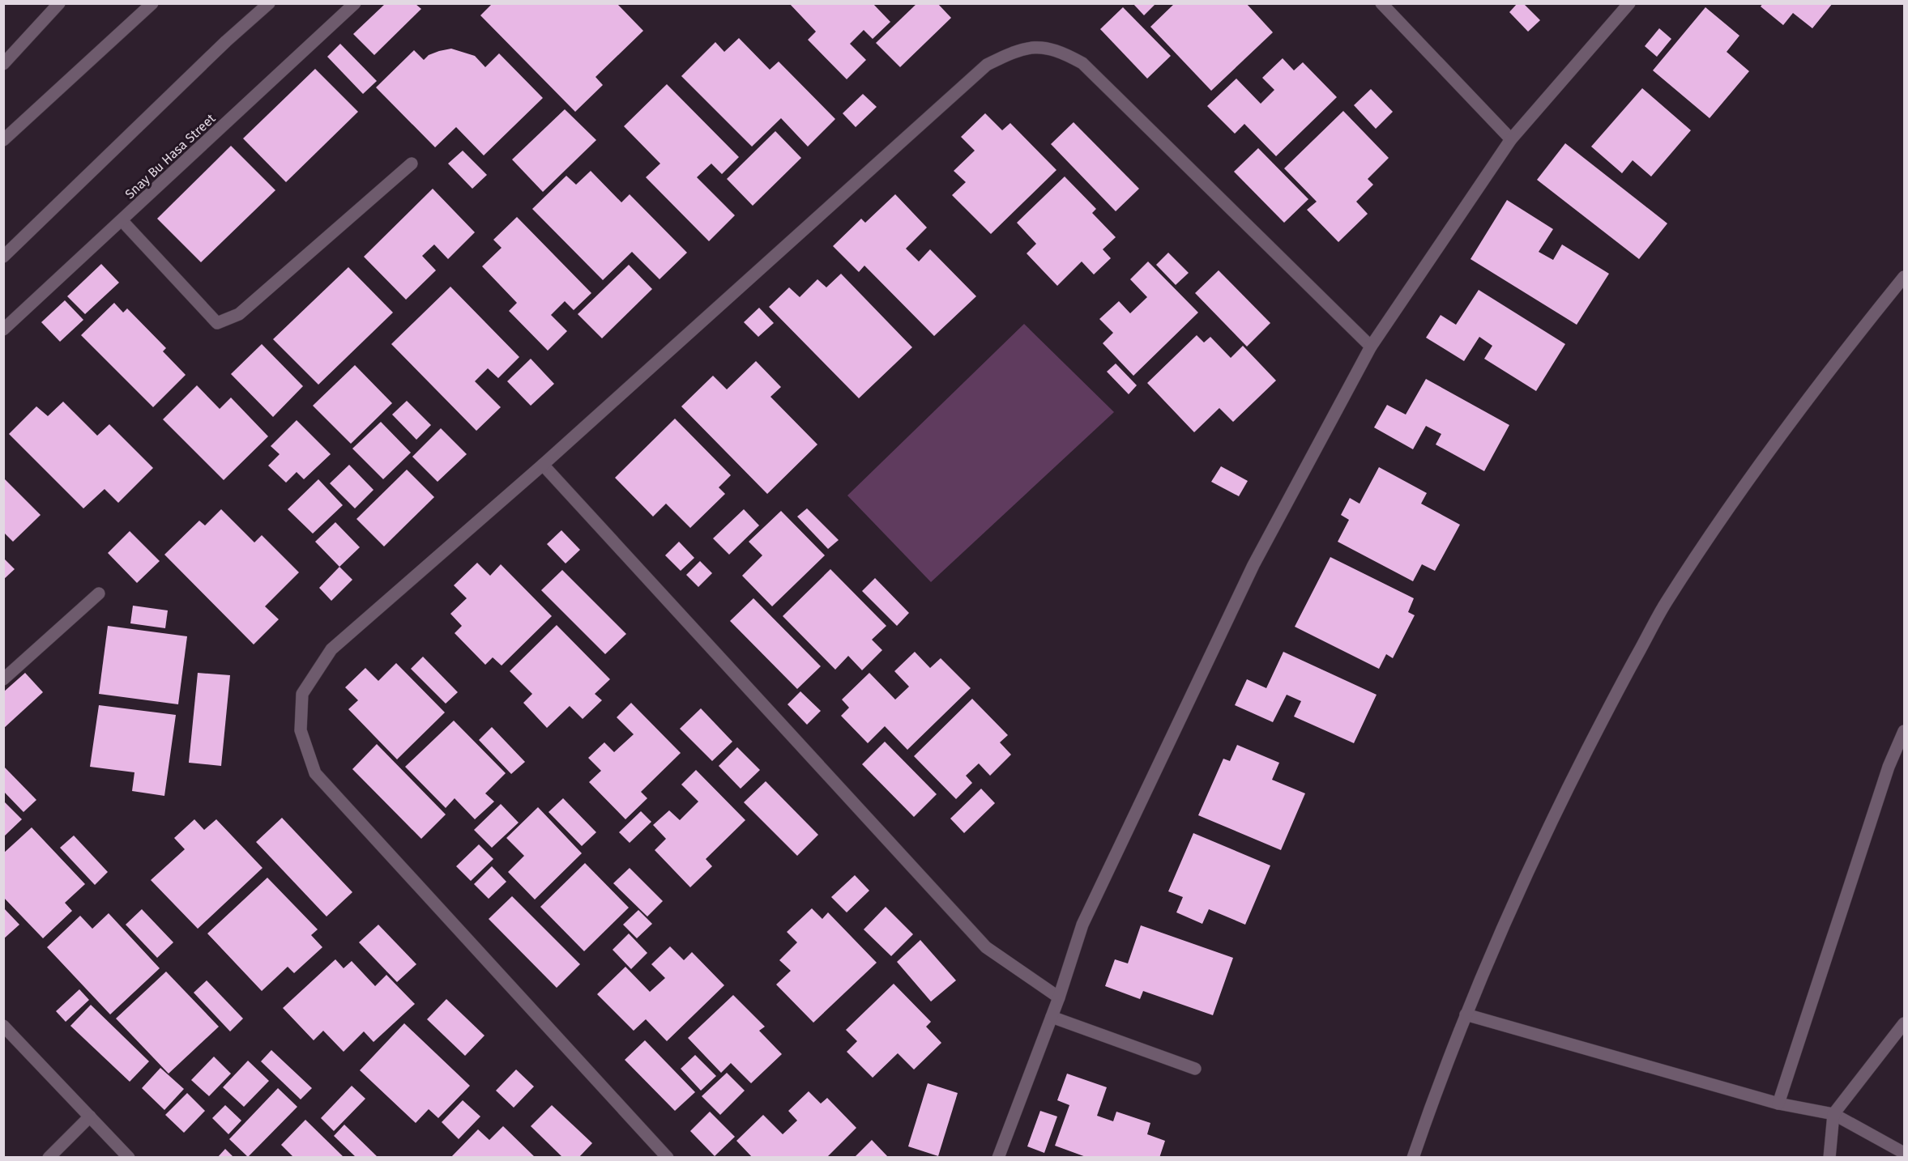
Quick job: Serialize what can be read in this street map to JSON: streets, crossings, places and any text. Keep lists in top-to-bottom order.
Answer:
{
  "streets": {
    "street": ["Snay Bu Hasa Street"]
  }
}
